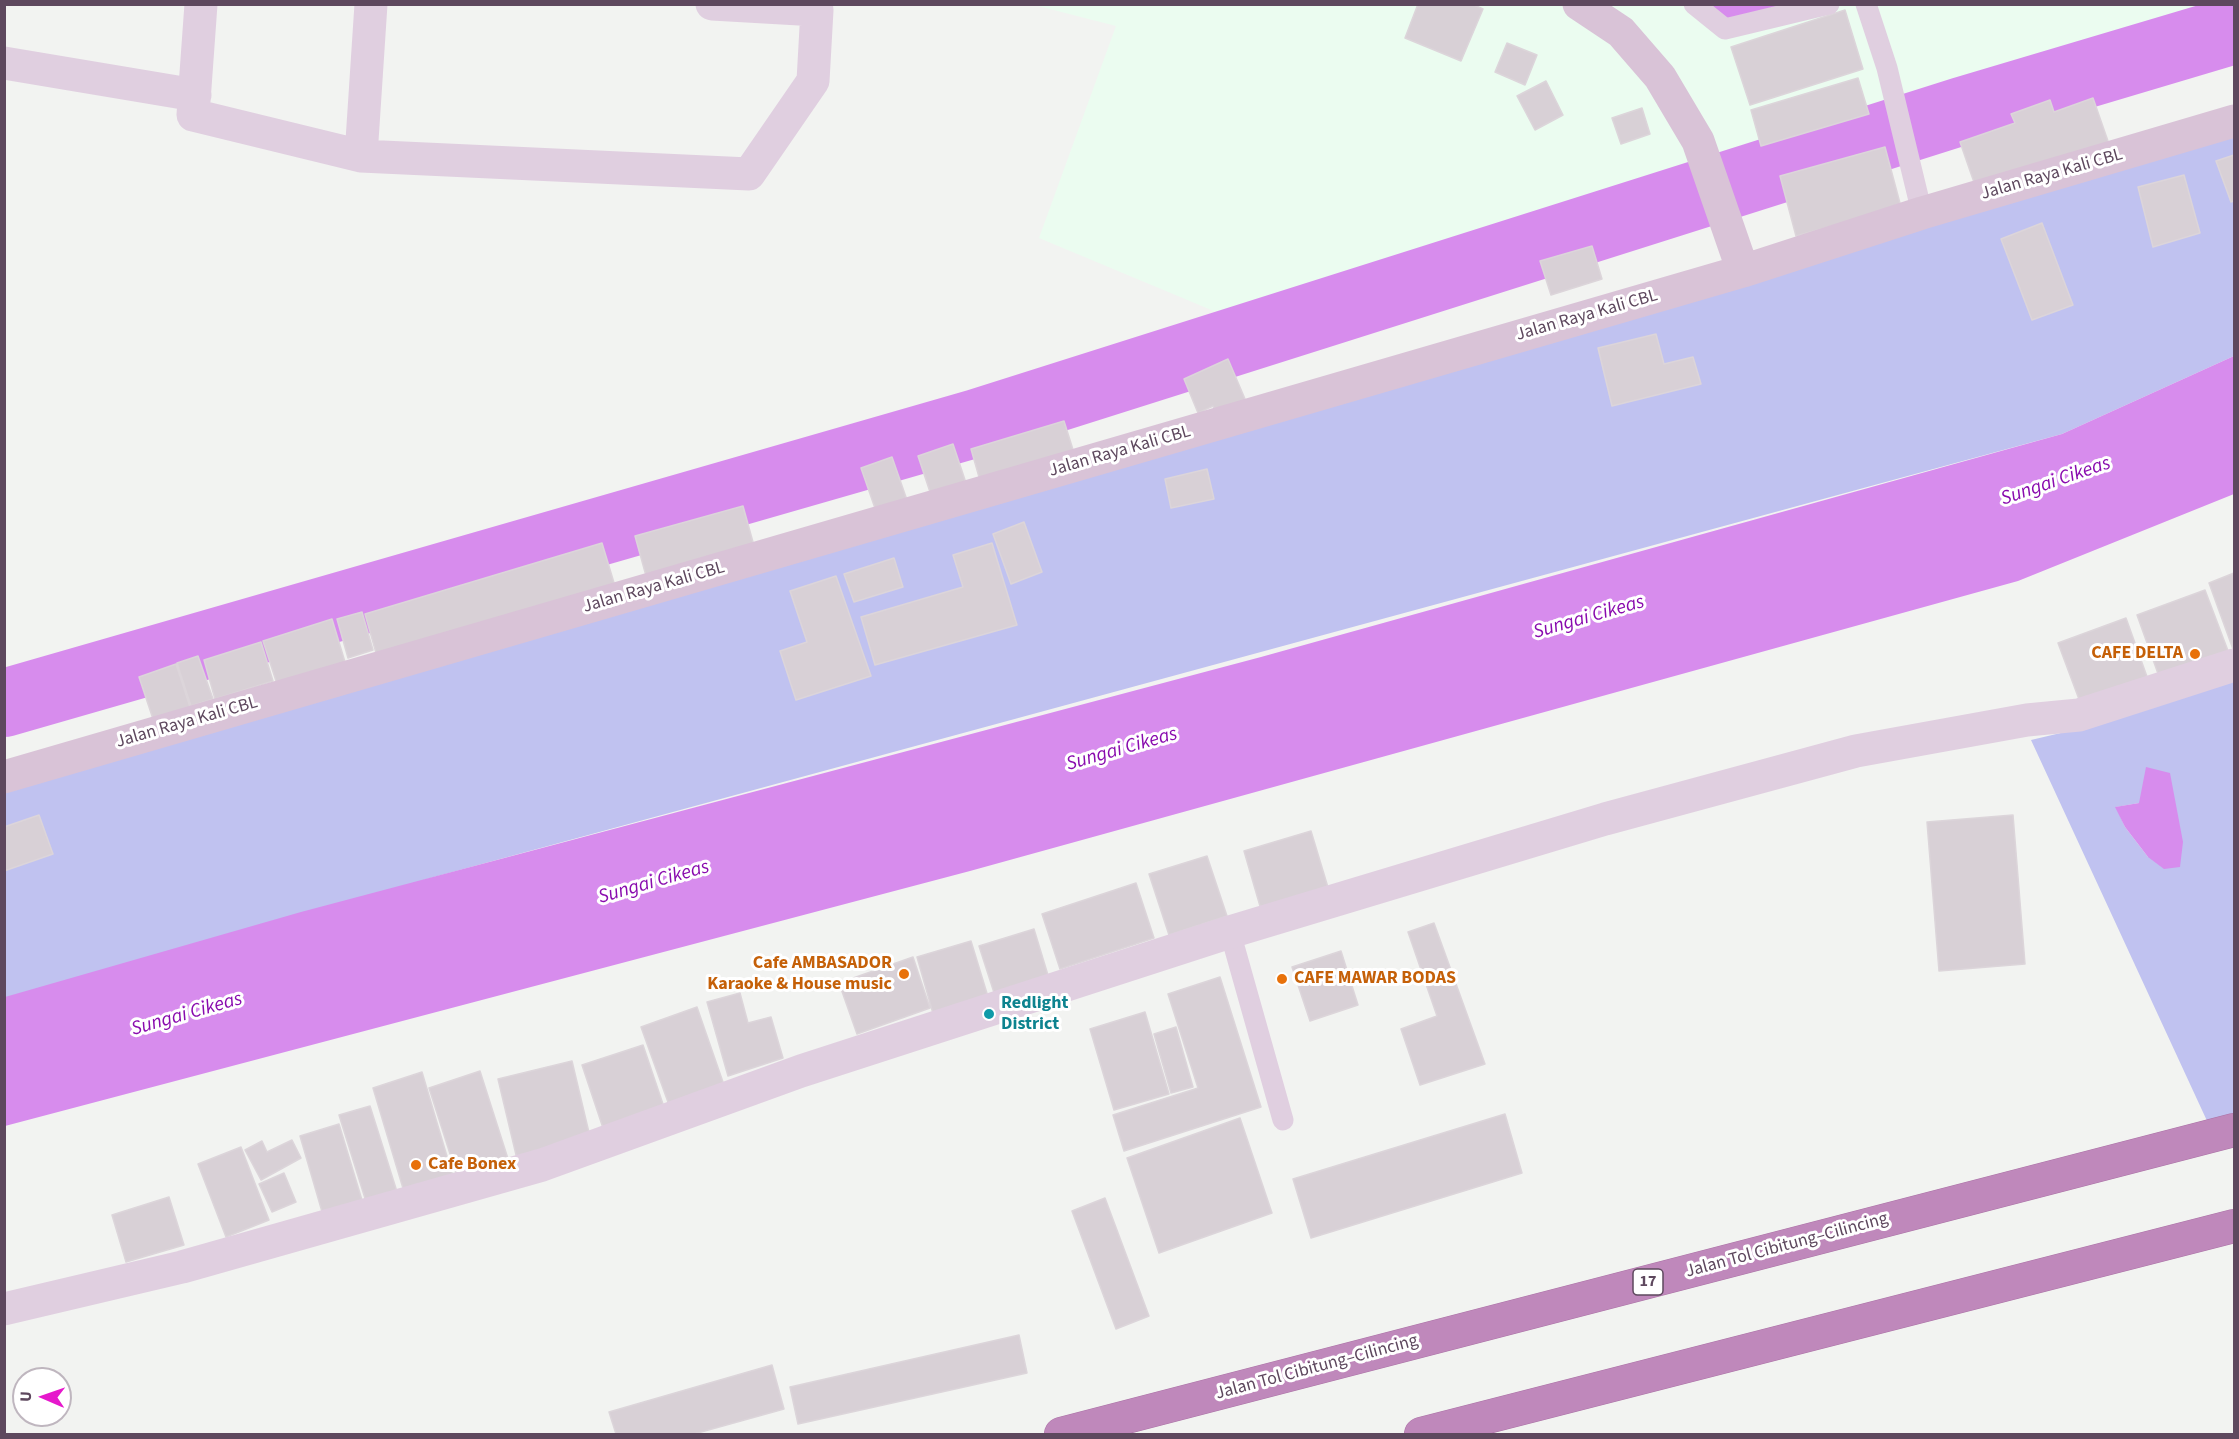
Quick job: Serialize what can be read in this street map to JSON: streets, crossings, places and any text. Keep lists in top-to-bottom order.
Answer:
{
  "streets": {
    "highway": ["Jalan Tol Cibitung–Cilincing", "17"],
    "main road": ["Jalan Raya Kali CBL"]
  },
  "water": ["Sungai Cikeas"],
  "places": [
    "CAFE DELTA",
    "Cafe AMBASADOR Karaoke & House music",
    "CAFE MAWAR BODAS",
    "Redlight District",
    "Cafe Bonex"
  ],
  "north": "left"
}
